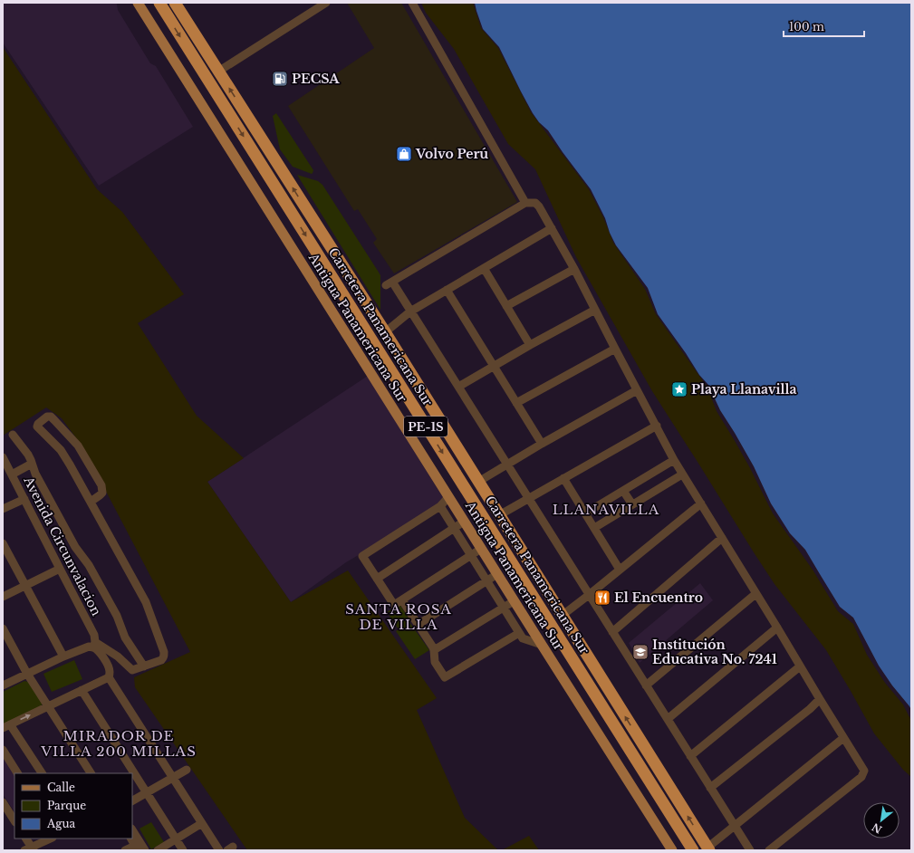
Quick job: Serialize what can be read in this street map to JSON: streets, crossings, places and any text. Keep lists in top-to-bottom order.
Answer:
{
  "streets": {
    "highway": ["Carretera Panamericana Sur", "PE-1S"],
    "main road": ["Antigua Panamericana Sur"],
    "street": ["Avenida Circunvalacion"]
  },
  "districts": ["LLANAVILLA", "SANTA ROSA DE VILLA", "MIRADOR DE VILLA 200 MILLAS"],
  "places": {
    "fuel station": ["PECSA"],
    "shop": ["Volvo Perú"],
    "place": ["Playa Llanavilla"],
    "restaurant": ["El Encuentro"],
    "school or university": ["Institución Educativa No. 7241"]
  },
  "legend": ["Calle", "Parque", "Agua"],
  "scale_bar": "100 m",
  "north": "bottom left"
}
